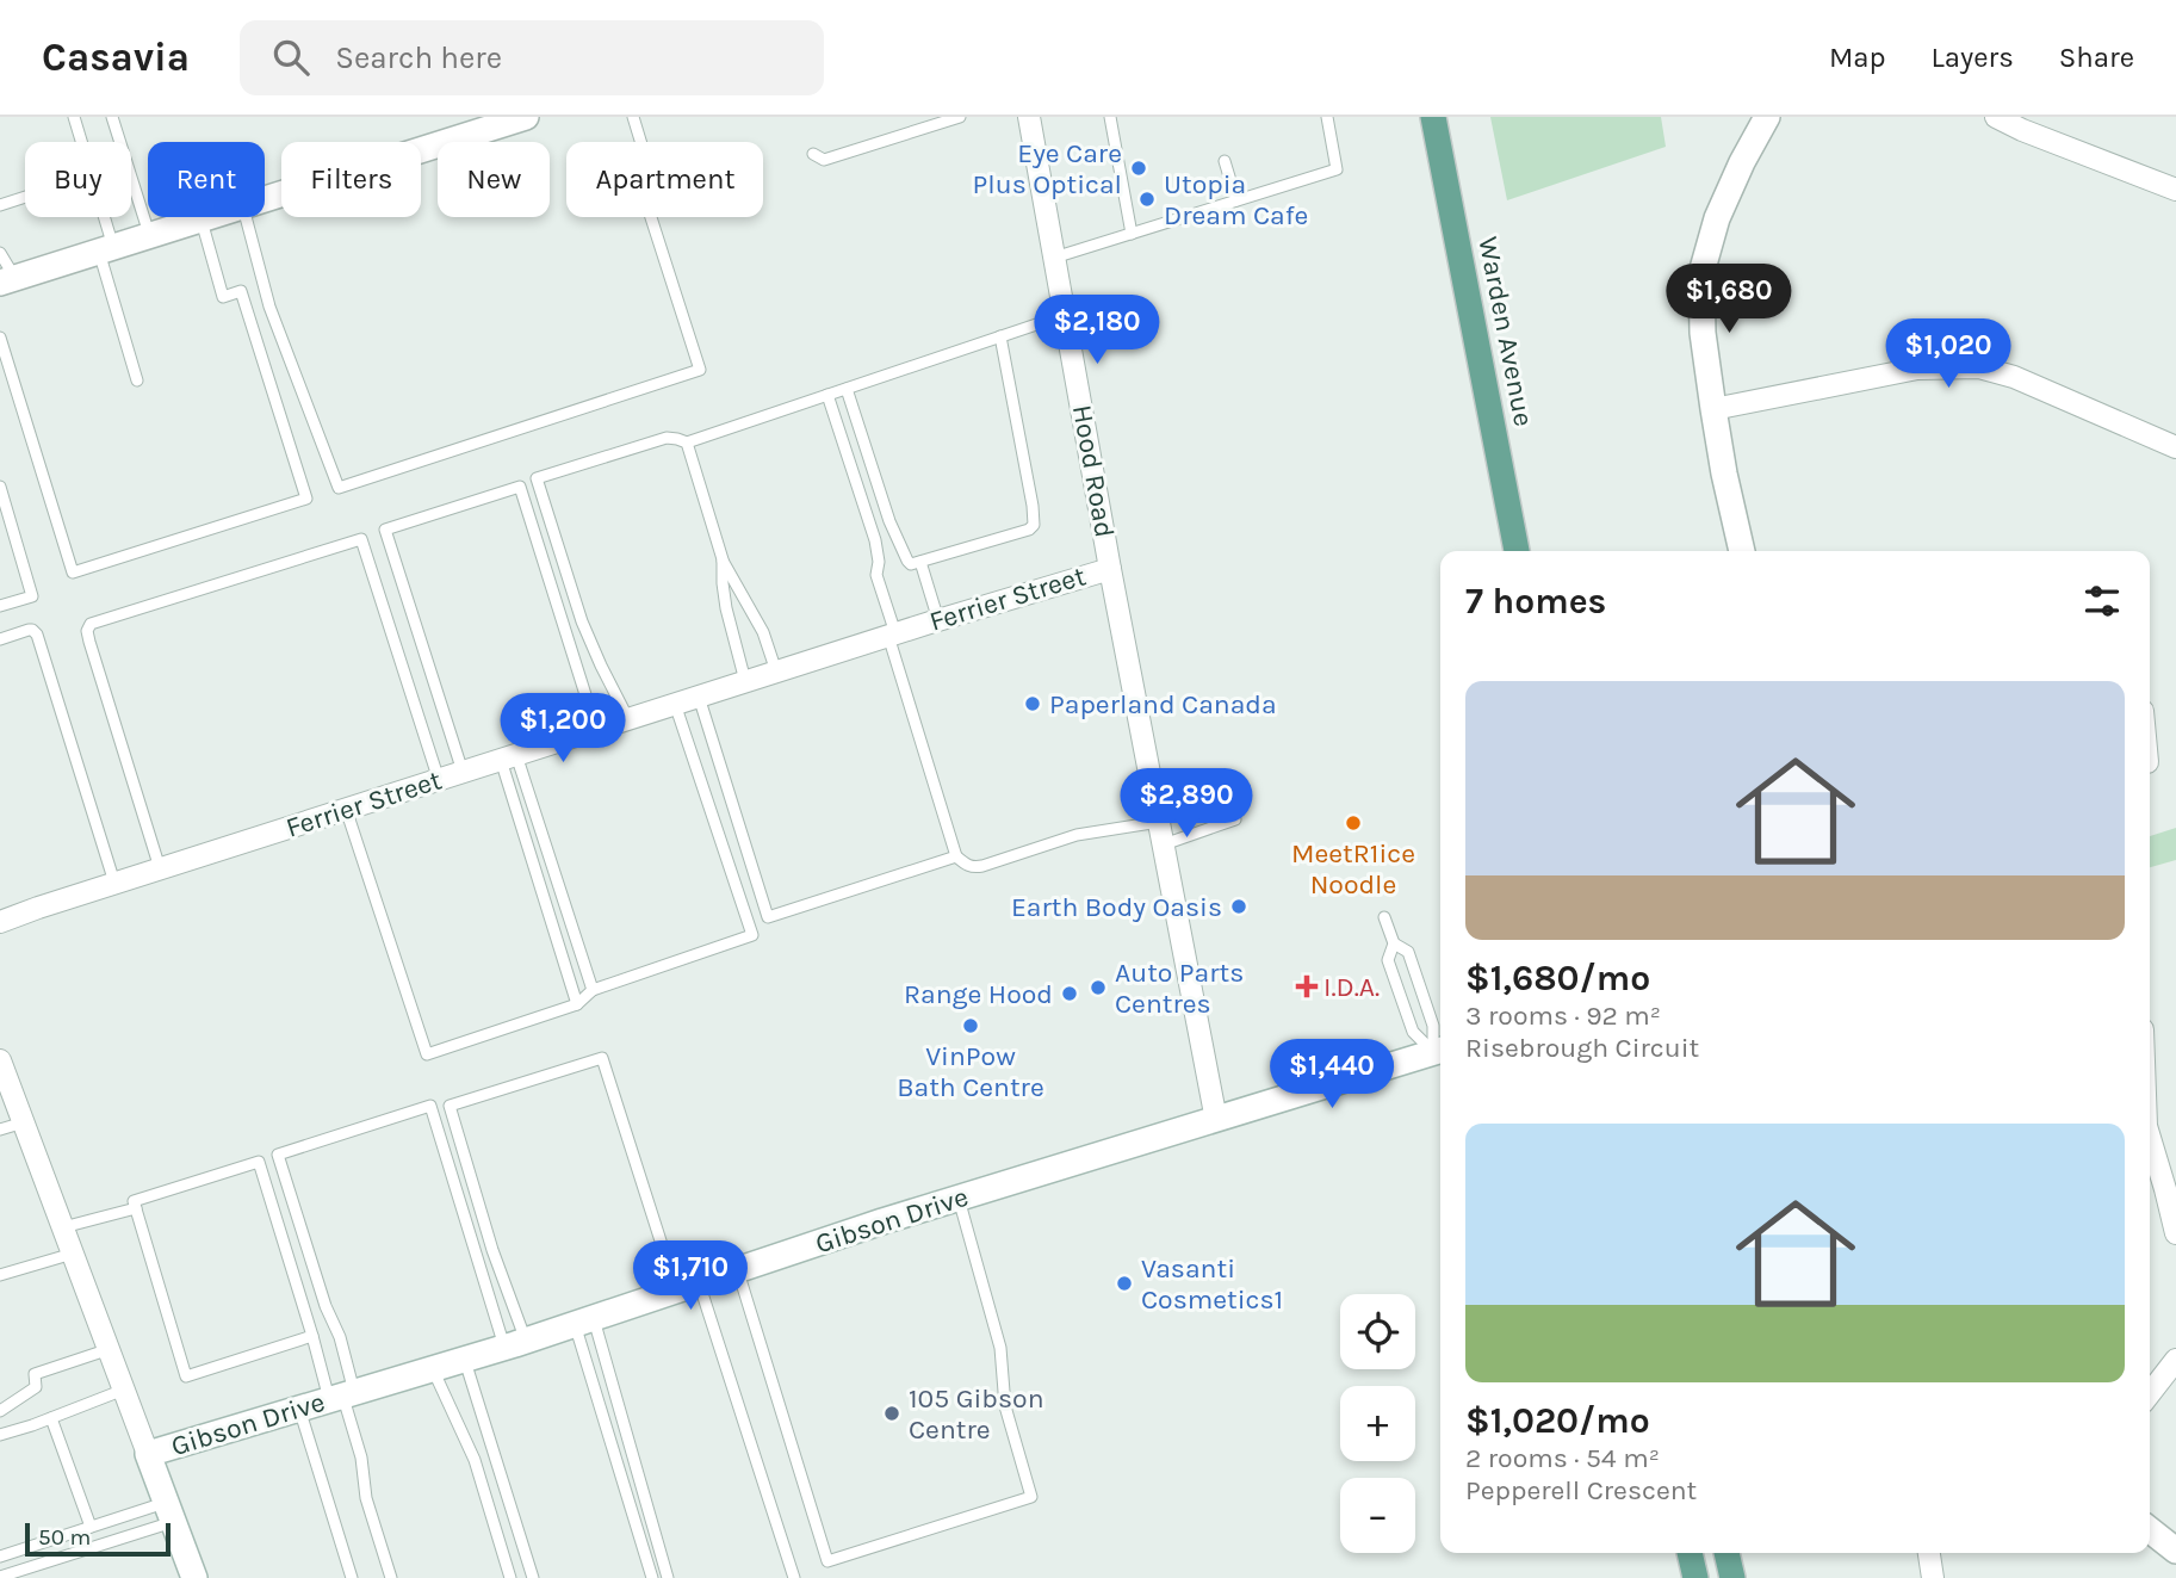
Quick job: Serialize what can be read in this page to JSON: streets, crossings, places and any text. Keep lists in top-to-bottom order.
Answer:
{
  "streets": {
    "main road": ["Warden Avenue", "Gibson Drive"],
    "street": ["Hood Road", "Ferrier Street"]
  },
  "crossings": [
    ["Hood Road", "Ferrier Street"],
    ["Hood Road", "Gibson Drive"]
  ],
  "places": {
    "other": [
      "Eye Care Plus Optical",
      "Utopia Dream Cafe",
      "Paperland Canada",
      "MeetR1ice Noodle",
      "Earth Body Oasis",
      "Auto Parts Centres",
      "Range Hood",
      "VinPow Bath Centre",
      "Vasanti Cosmetics1",
      "105 Gibson Centre"
    ],
    "health": ["I.D.A."]
  },
  "scale_bar": "50 m",
  "page": {
    "header": "Casavia",
    "search": "Search here",
    "nav": ["Map", "Layers", "Share"],
    "chip": [
      "Buy",
      "Rent",
      "Filters",
      "New",
      "Apartment"
    ],
    "price": [
      "$1,680",
      "$2,180",
      "$1,020",
      "$1,200",
      "$2,890",
      "$1,440",
      "$1,710"
    ],
    "heading": "7 homes",
    "list": [
      {
        "name": "$1,680/mo",
        "note": "3 rooms · 92 m² · Risebrough Circuit"
      },
      {
        "name": "$1,020/mo",
        "note": "2 rooms · 54 m² · Pepperell Crescent"
      }
    ],
    "map_buttons": ["+", "−"],
    "scale": "50 m"
  }
}
